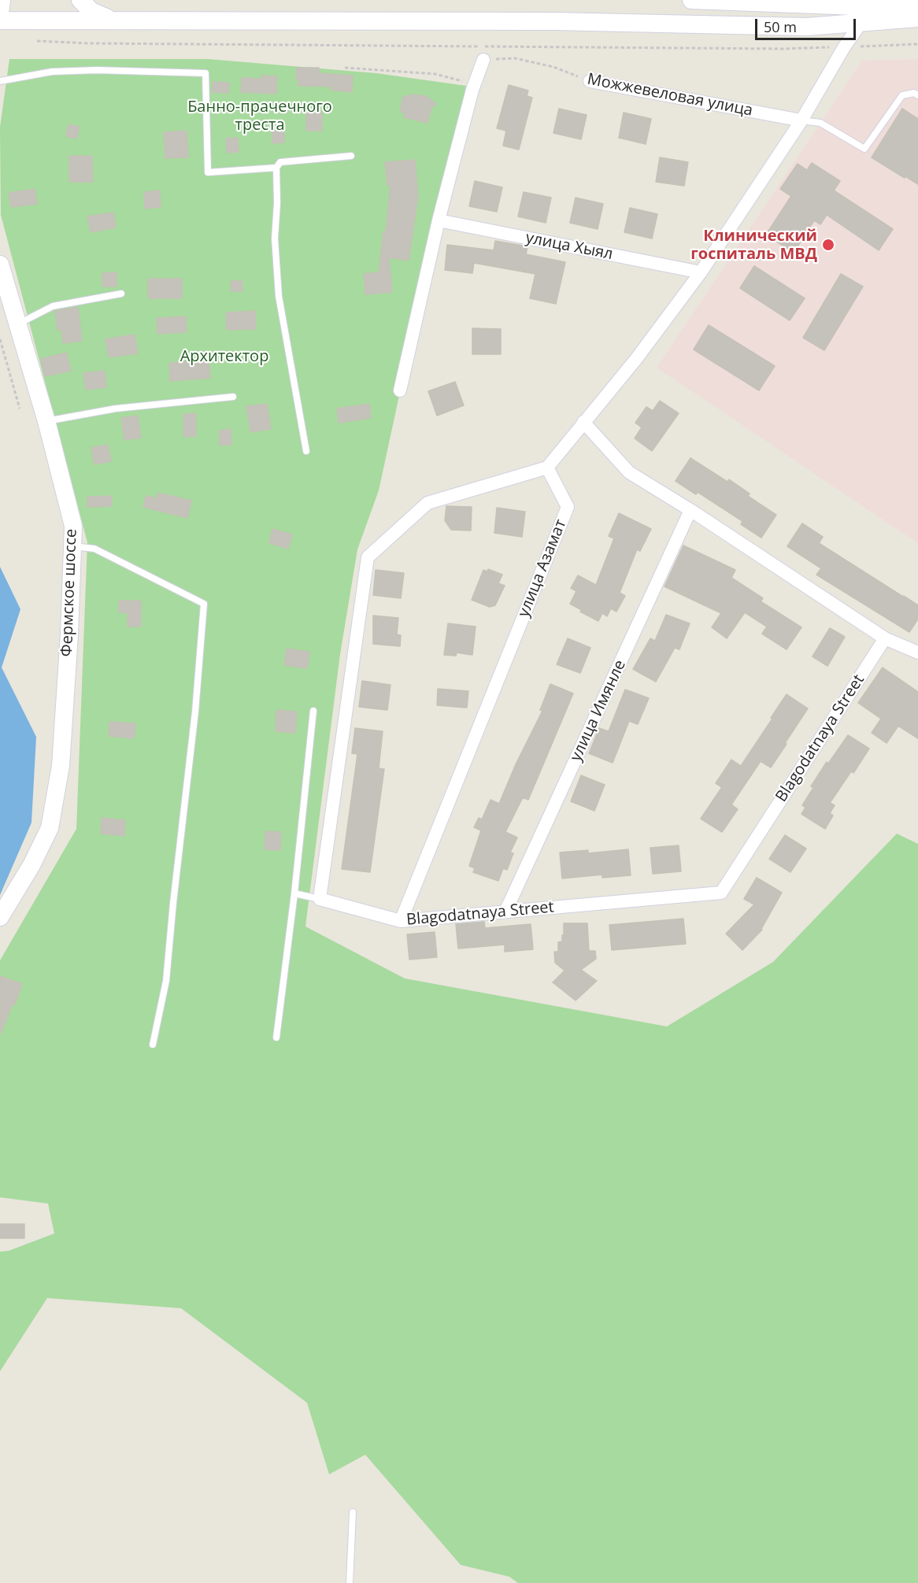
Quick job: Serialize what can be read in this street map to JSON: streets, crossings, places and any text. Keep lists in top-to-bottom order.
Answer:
{
  "streets": {
    "main road": ["Фермское шоссе"],
    "street": [
      "Можжевеловая улица",
      "улица Хыял",
      "улица Азамат",
      "улица Имянле",
      "Blagodatnaya Street"
    ]
  },
  "crossings": [
    ["улица Азамат", "Blagodatnaya Street"],
    ["улица Имянле", "Blagodatnaya Street"]
  ],
  "parks": ["Банно-прачечного треста", "Архитектор"],
  "places": ["Клинический госпиталь МВД"],
  "scale_bar": "50 m"
}
